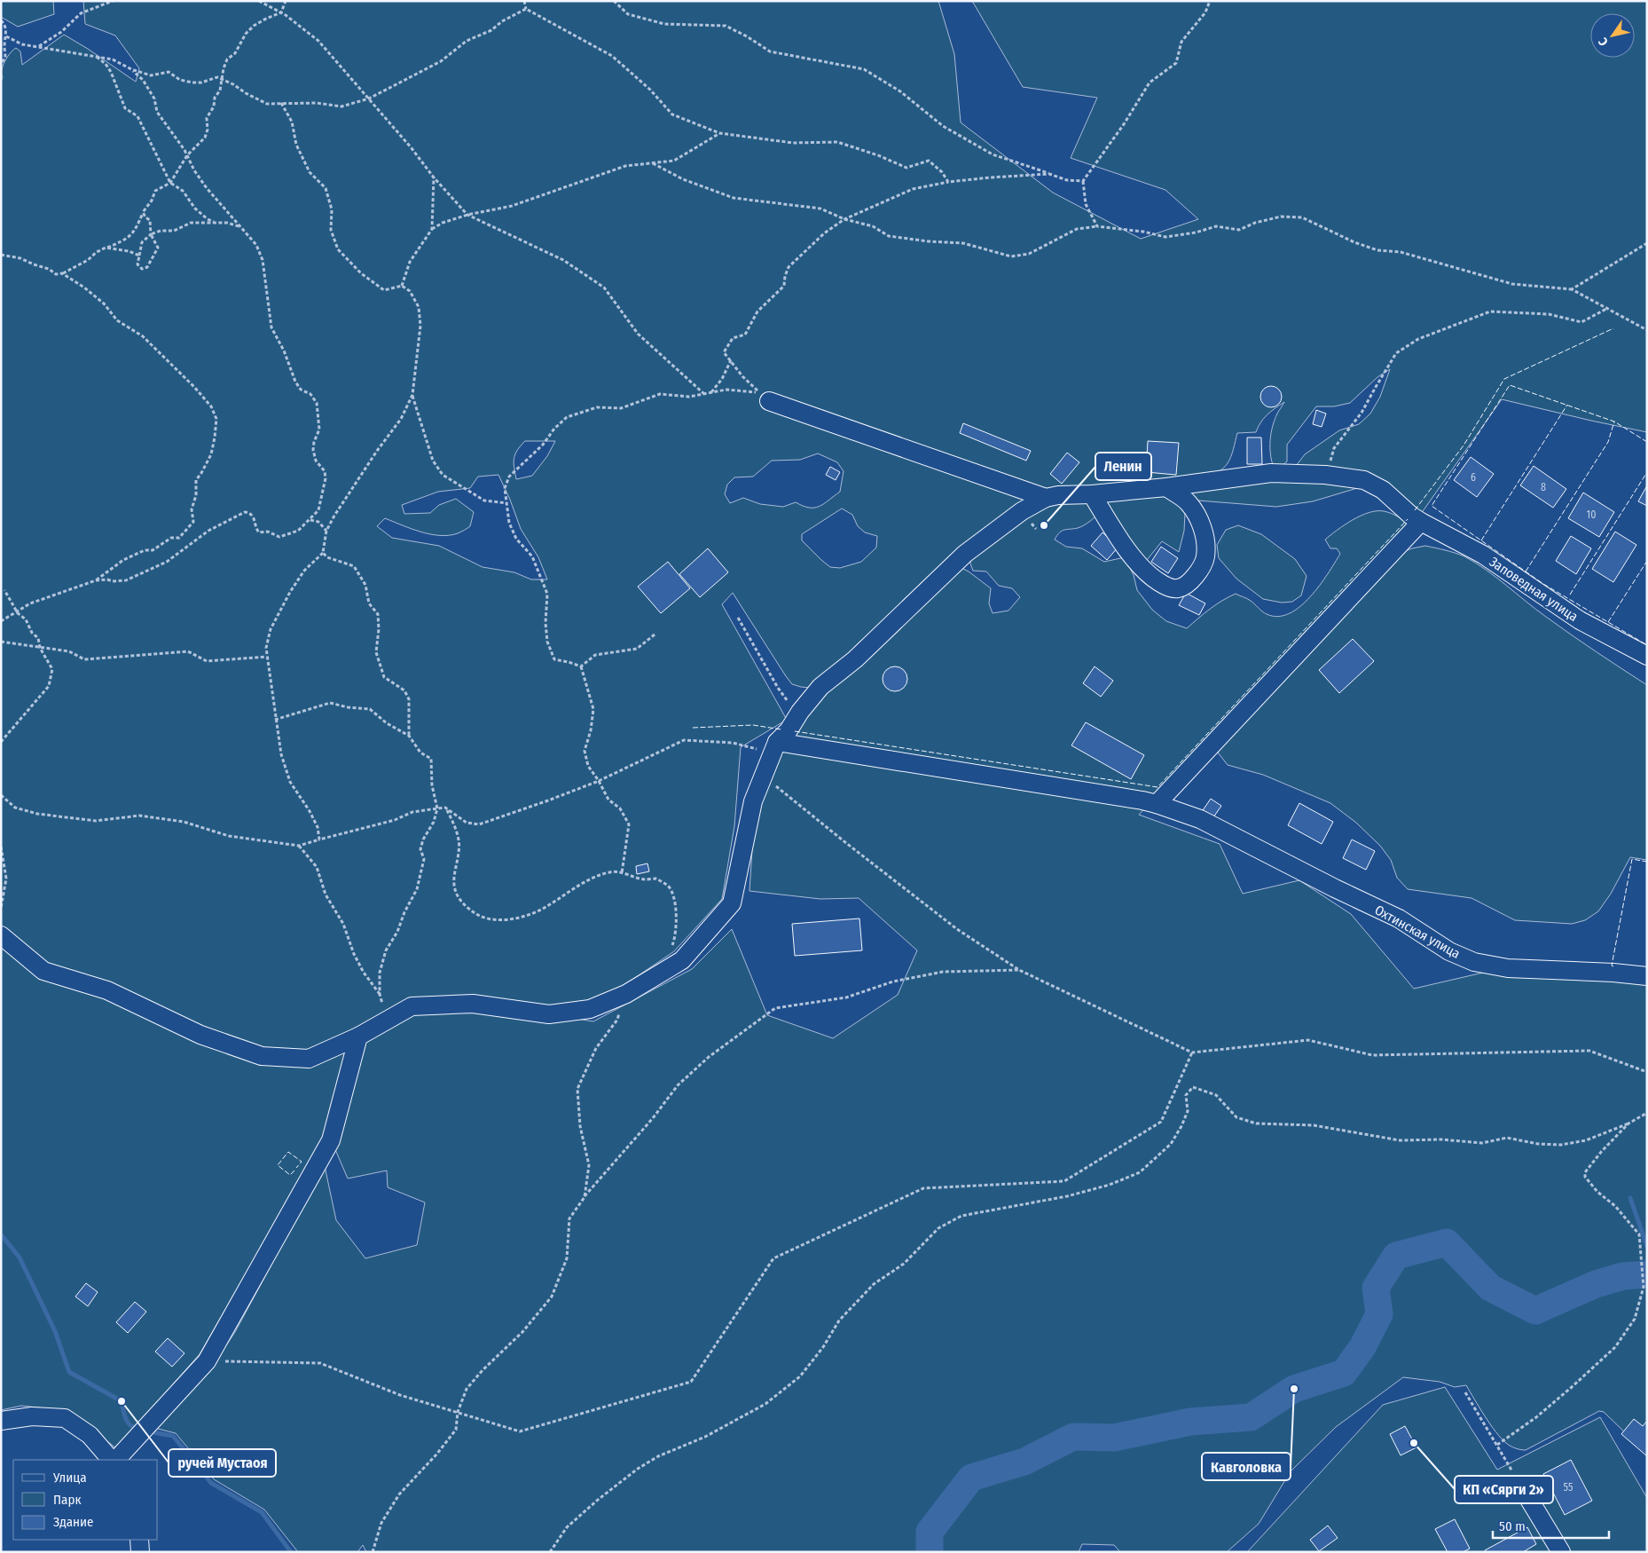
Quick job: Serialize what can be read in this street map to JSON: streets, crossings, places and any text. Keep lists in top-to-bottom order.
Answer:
{
  "streets": {
    "street": ["Заповедная улица", "Охтинская улица"]
  },
  "places": [
    "Ленин",
    "Кавголовка",
    "ручей Мустаоя",
    "КП «Сярги 2»"
  ],
  "house_numbers": [
    "6",
    "8",
    "10",
    "55"
  ],
  "legend": ["Улица", "Парк", "Здание"],
  "scale_bar": "50 m",
  "north": "bottom left"
}
